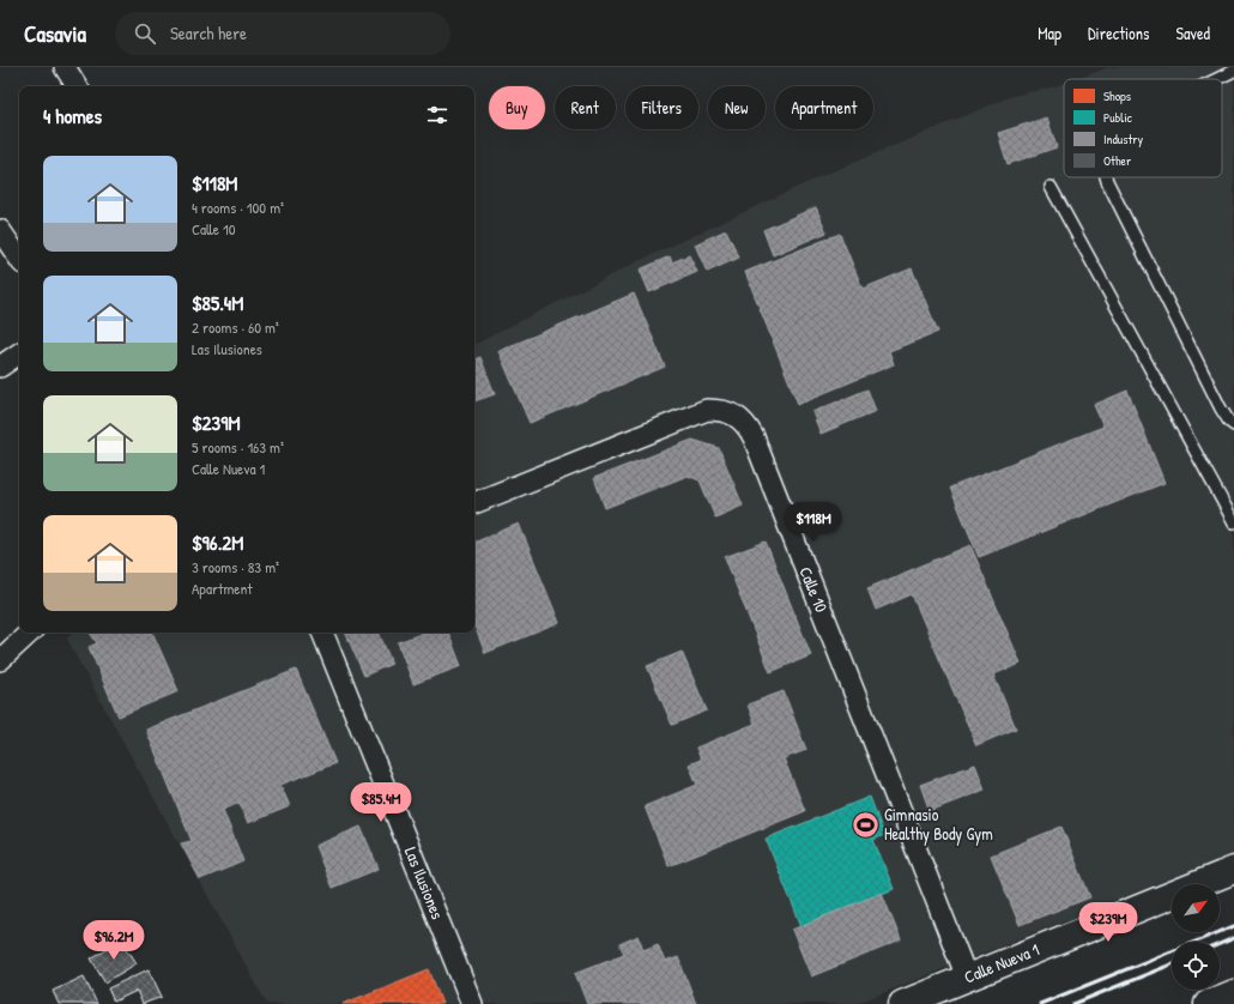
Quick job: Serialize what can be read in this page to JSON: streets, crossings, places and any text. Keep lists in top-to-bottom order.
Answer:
{
  "streets": {
    "main road": ["Calle Nueva 1"],
    "street": ["Calle 10", "Las Ilusiones"]
  },
  "crossings": [
    ["Calle 10", "Calle Nueva 1"]
  ],
  "places": {
    "sports": ["Gimnasio Healthy Body Gym"]
  },
  "legend": [
    "Shops",
    "Public",
    "Industry",
    "Other"
  ],
  "north": "top right",
  "page": {
    "header": "Casavia",
    "search": "Search here",
    "nav": ["Map", "Directions", "Saved"],
    "chip": [
      "Buy",
      "Rent",
      "Filters",
      "New",
      "Apartment"
    ],
    "heading": "4 homes",
    "list": [
      {
        "name": "$118M",
        "note": "4 rooms · 100 m² · Calle 10"
      },
      {
        "name": "$85.4M",
        "note": "2 rooms · 60 m² · Las Ilusiones"
      },
      {
        "name": "$239M",
        "note": "5 rooms · 163 m² · Calle Nueva 1"
      },
      {
        "name": "$96.2M",
        "note": "3 rooms · 83 m² · Apartment"
      }
    ],
    "price": [
      "$118M",
      "$85.4M",
      "$239M",
      "$96.2M"
    ]
  }
}
